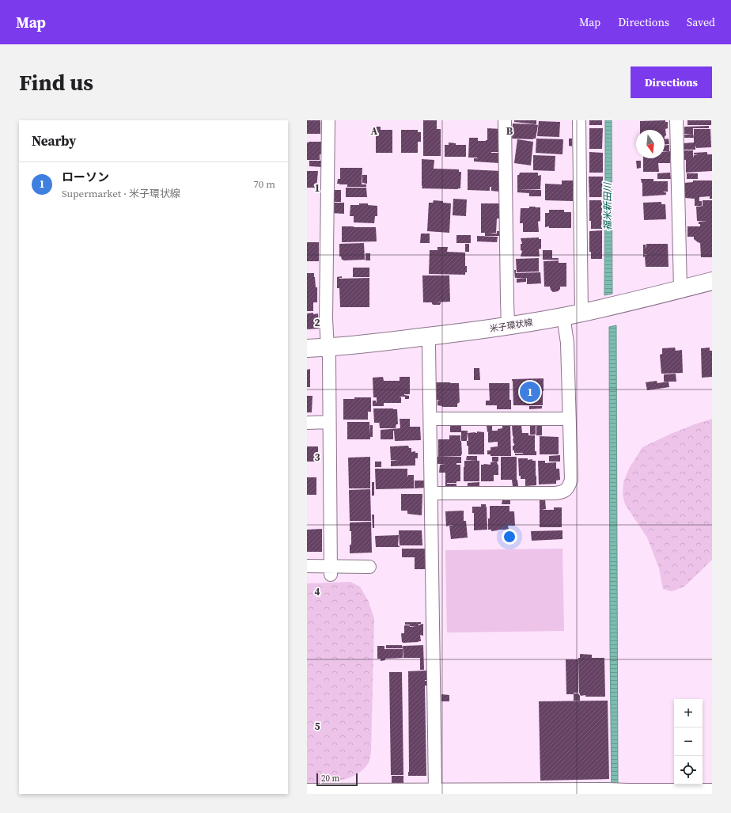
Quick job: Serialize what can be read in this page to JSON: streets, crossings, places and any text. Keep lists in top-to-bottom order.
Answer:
{
  "streets": {
    "main road": ["米子環状線"]
  },
  "water": ["福米新田川"],
  "scale_bar": "20 m",
  "north": "bottom",
  "page": {
    "header": "Map",
    "nav": ["Map", "Directions", "Saved"],
    "buttons": "Directions",
    "title": "Find us",
    "heading": "Nearby",
    "list": [
      {
        "mark": "1",
        "name": "ローソン",
        "note": "Supermarket · 米子環状線",
        "value": "70 m"
      }
    ],
    "pins": "1",
    "map_buttons": ["+", "−"],
    "scale": "20 m"
  },
  "grid": {
    "columns": ["A", "B"],
    "rows": [
      "1",
      "2",
      "3",
      "4",
      "5"
    ]
  }
}
